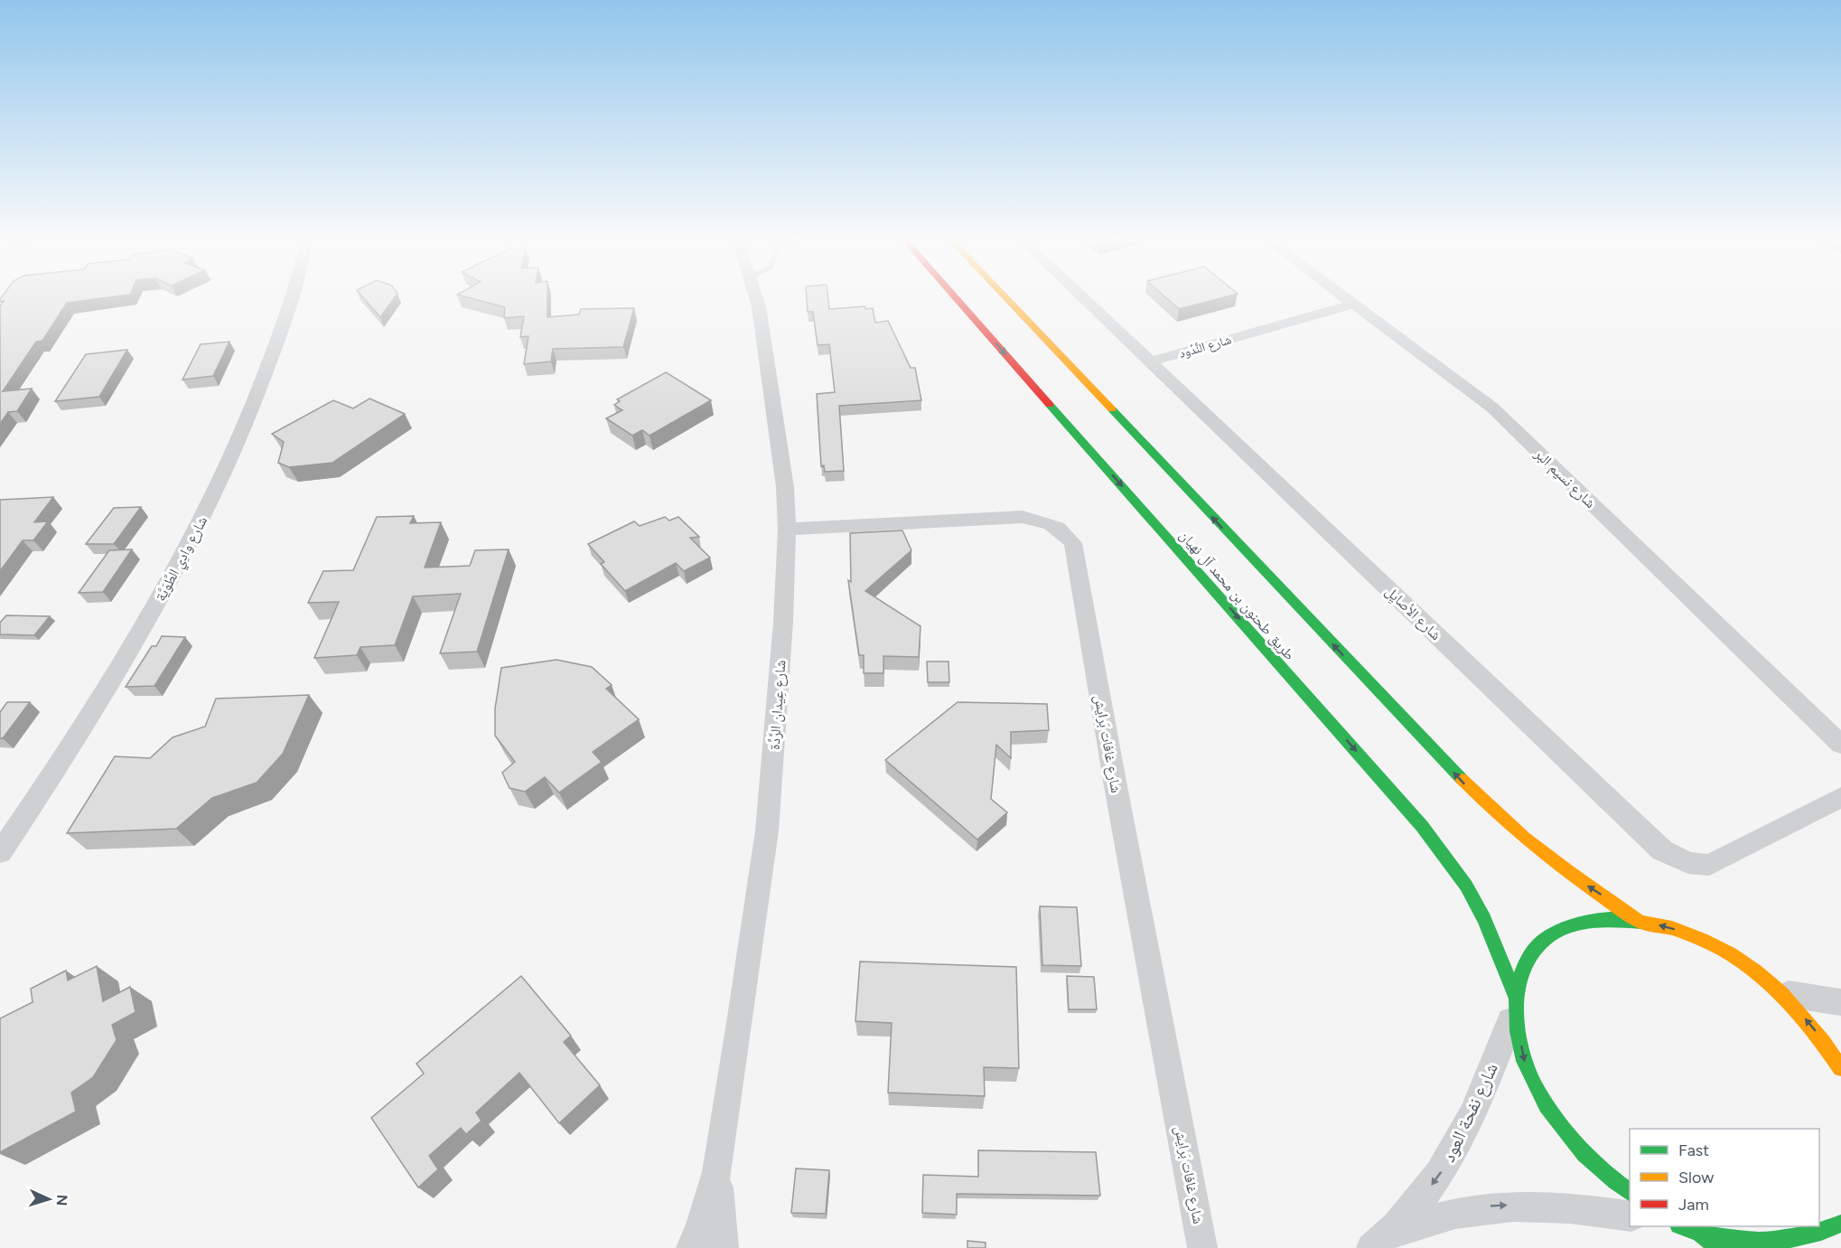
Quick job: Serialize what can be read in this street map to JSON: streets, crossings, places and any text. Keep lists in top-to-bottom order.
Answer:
{
  "streets": {
    "main road": ["طريق طحنون بن محمد آل نهيان"],
    "street": [
      "شارع النُّدُود",
      "شارع نسيم البر",
      "شارع وادِي الطِّوَيَّة",
      "شارع الأصايِل",
      "شارع عِيدان الرَّدَّة",
      "شارع غافات بَرايش",
      "شارع نفحة العود"
    ]
  },
  "crossings": [
    ["شارع النُّدُود", "شارع نسيم البر"],
    ["شارع النُّدُود", "شارع الأصايِل"],
    ["طريق طحنون بن محمد آل نهيان", "شارع نفحة العود"],
    ["شارع عِيدان الرَّدَّة", "شارع غافات بَرايش"]
  ],
  "legend": ["Fast", "Slow", "Jam"],
  "north": "right"
}
